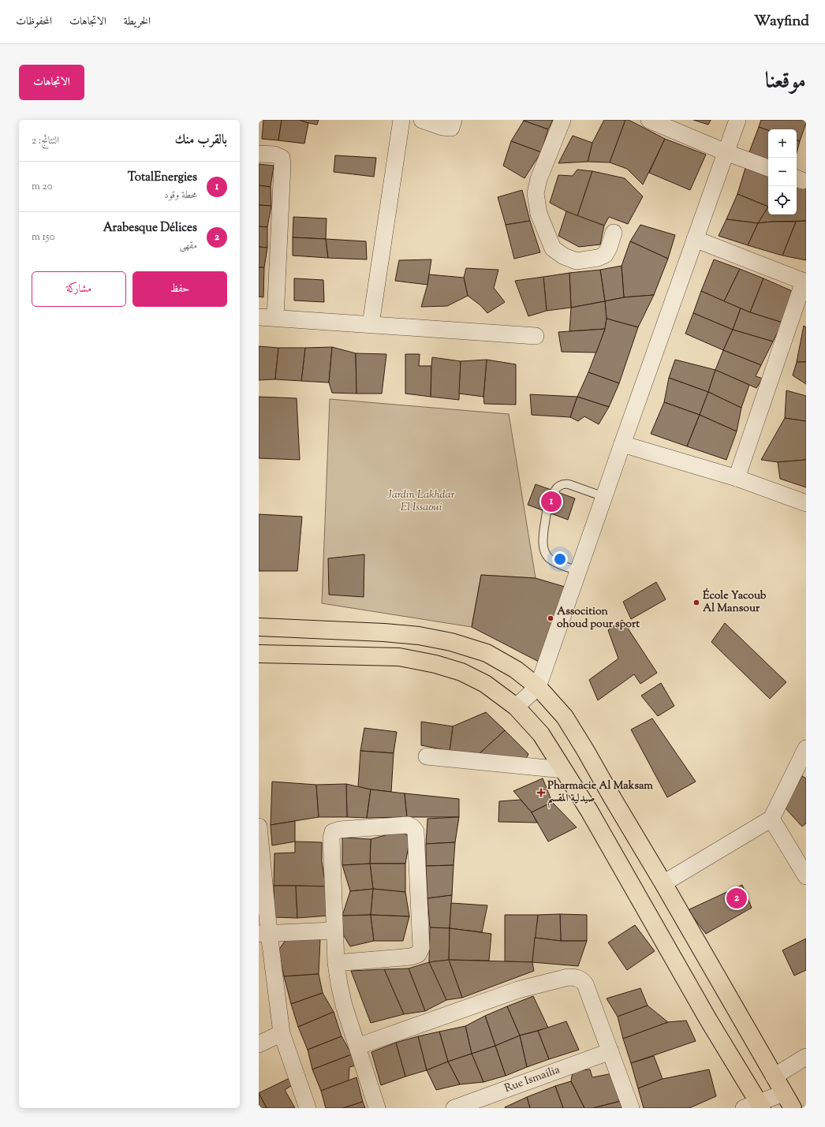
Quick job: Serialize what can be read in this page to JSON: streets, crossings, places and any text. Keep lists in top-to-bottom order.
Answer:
{
  "streets": {
    "street": ["Rue Ismailia"]
  },
  "parks": ["Jardin Lakhdar El Issaoui"],
  "places": {
    "other": ["École Yacoub Al Mansour", "Assocition ohoud pour sport"],
    "health": ["Pharmacie Al Maksam صيدلية المقسم"]
  },
  "page": {
    "header": "Wayfind",
    "nav": ["الخريطة", "الاتجاهات", "المحفوظات"],
    "title": "موقعنا",
    "buttons": [
      "الاتجاهات",
      ["حفظ", "مشاركة"]
    ],
    "heading": ["بالقرب منك", "النتائج: 2"],
    "map_buttons": ["+", "−"],
    "list": [
      {
        "mark": "1",
        "name": "TotalEnergies",
        "note": "محطة وقود",
        "value": "20 m"
      },
      {
        "mark": "2",
        "name": "Arabesque Délices",
        "note": "مقهى",
        "value": "150 m"
      }
    ],
    "pins": ["1", "2"]
  }
}
